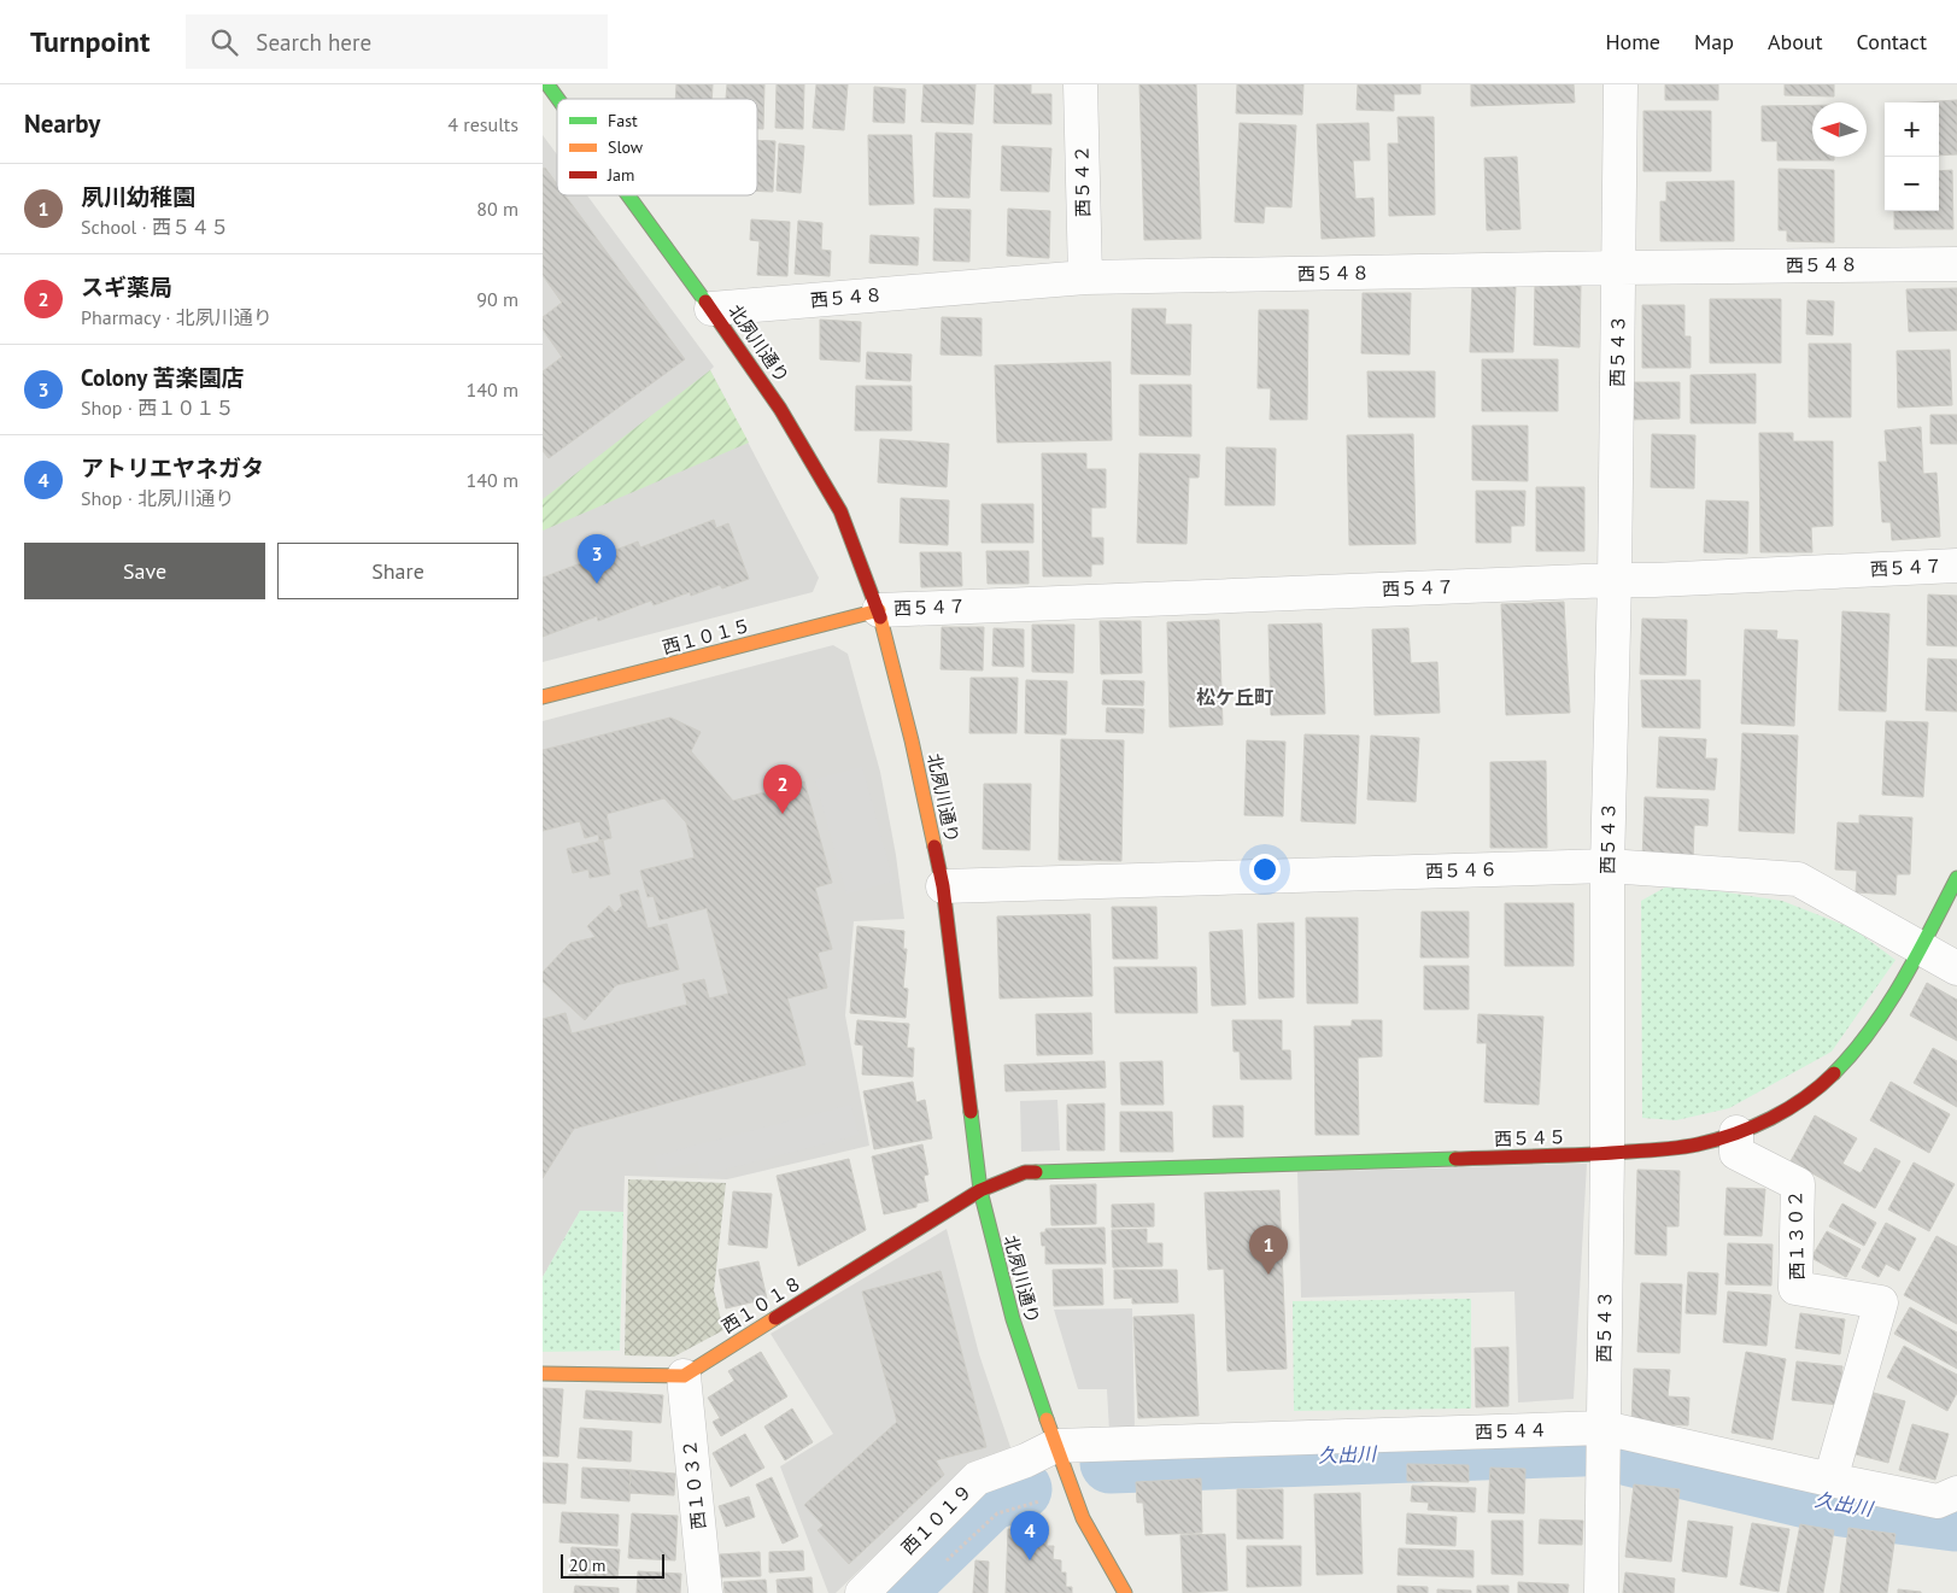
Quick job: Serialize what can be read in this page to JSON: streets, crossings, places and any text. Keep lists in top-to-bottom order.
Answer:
{
  "streets": {
    "street": [
      "西５４２",
      "西５４８",
      "北夙川通り",
      "西５４３",
      "西５４７",
      "西１０１５",
      "西５４６",
      "西５４５",
      "西１３０２",
      "西１０１８",
      "西５４４",
      "西１０３２",
      "西１０１９"
    ]
  },
  "crossings": [
    ["西５４２", "西５４８"],
    ["西５４８", "北夙川通り"],
    ["西５４８", "西５４３"],
    ["北夙川通り", "西５４７"],
    ["北夙川通り", "西１０１５"],
    ["北夙川通り", "西５４６"],
    ["北夙川通り", "西５４５"],
    ["北夙川通り", "西１０１８"],
    ["北夙川通り", "西５４４"],
    ["北夙川通り", "西１０１９"],
    ["西５４３", "西５４７"],
    ["西５４３", "西５４６"],
    ["西５４３", "西５４５"],
    ["西５４３", "西５４４"],
    ["西５４７", "西１０１５"],
    ["西５４６", "西５４５"],
    ["西５４５", "西１３０２"],
    ["西５４５", "西１０１８"],
    ["西１３０２", "西５４４"],
    ["西１０１８", "西１０３２"],
    ["西５４４", "西１０１９"]
  ],
  "districts": ["松ケ丘町"],
  "water": ["久出川"],
  "legend": ["Fast", "Slow", "Jam"],
  "scale_bar": "20 m",
  "north": "left",
  "page": {
    "header": "Turnpoint",
    "search": "Search here",
    "nav": [
      "Home",
      "Map",
      "About",
      "Contact"
    ],
    "heading": ["Nearby", "4 results"],
    "map_buttons": ["+", "−"],
    "list": [
      {
        "mark": "1",
        "name": "夙川幼稚園",
        "note": "School · 西５４５",
        "value": "80 m"
      },
      {
        "mark": "2",
        "name": "スギ薬局",
        "note": "Pharmacy · 北夙川通り",
        "value": "90 m"
      },
      {
        "mark": "3",
        "name": "Colony 苦楽園店",
        "note": "Shop · 西１０１５",
        "value": "140 m"
      },
      {
        "mark": "4",
        "name": "アトリエヤネガタ",
        "note": "Shop · 北夙川通り",
        "value": "140 m"
      }
    ],
    "buttons": ["Save", "Share"],
    "pins": [
      "3",
      "2",
      "1",
      "4"
    ],
    "scale": "20 m"
  }
}
